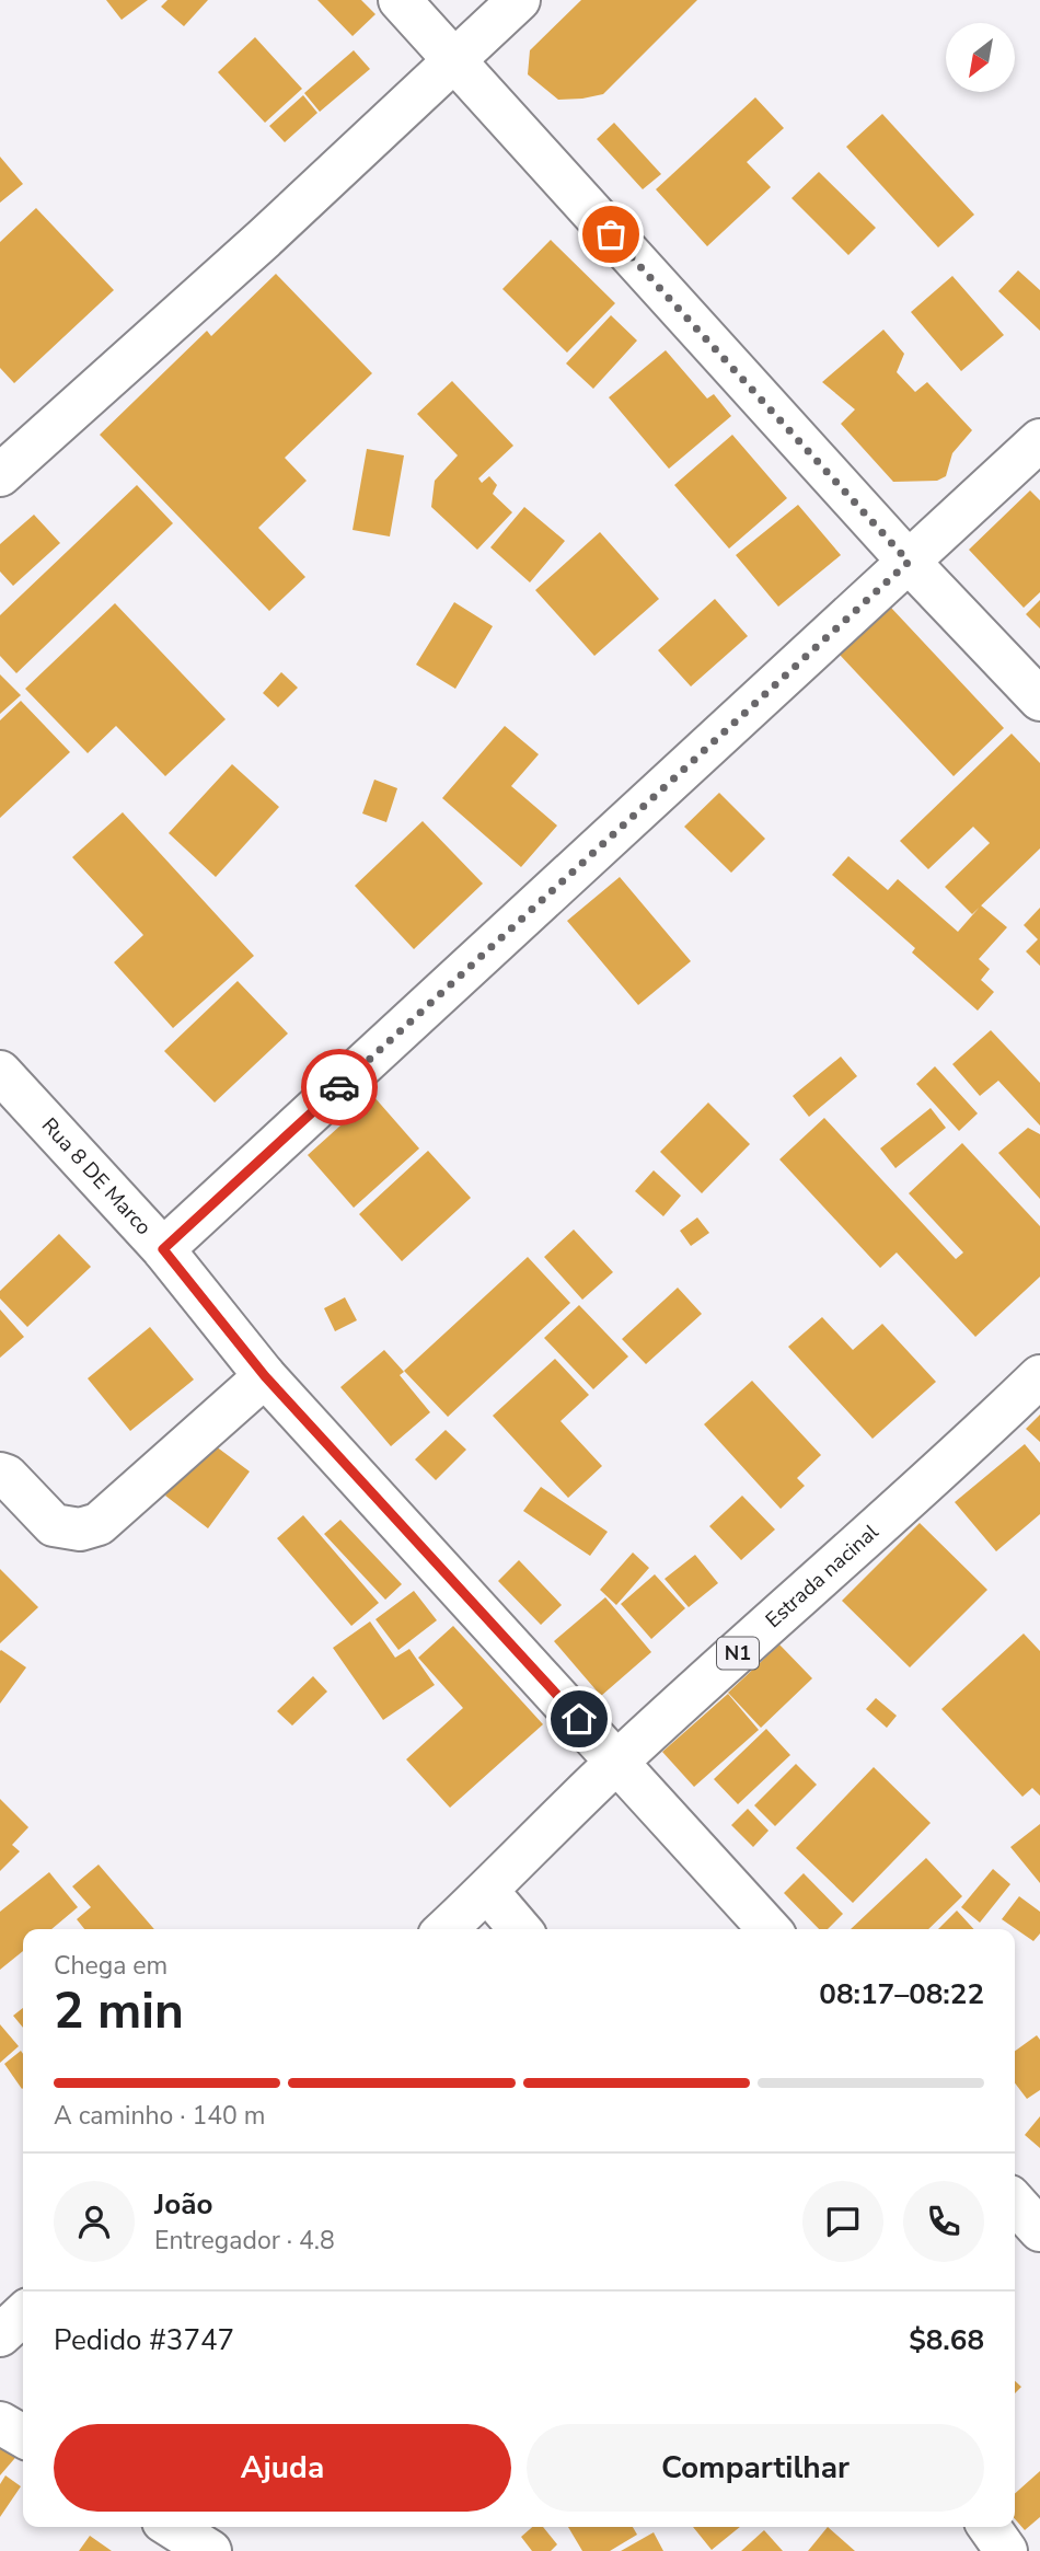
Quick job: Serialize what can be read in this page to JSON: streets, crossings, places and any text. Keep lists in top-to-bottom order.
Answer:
{
  "streets": {
    "main road": ["Rua 8 DE Marco", "Estrada nacinal", "N1"]
  },
  "crossings": [
    ["Rua 8 DE Marco", "Estrada nacinal"]
  ],
  "north": "bottom left",
  "page": {
    "heading": ["2 min", "Chega em", "08:17–08:22"],
    "panel": [
      "João",
      "Entregador · 4.8",
      "Pedido #3747",
      "$8.68"
    ],
    "bar": "A caminho · 140 m",
    "buttons": ["Ajuda", "Compartilhar"]
  }
}
